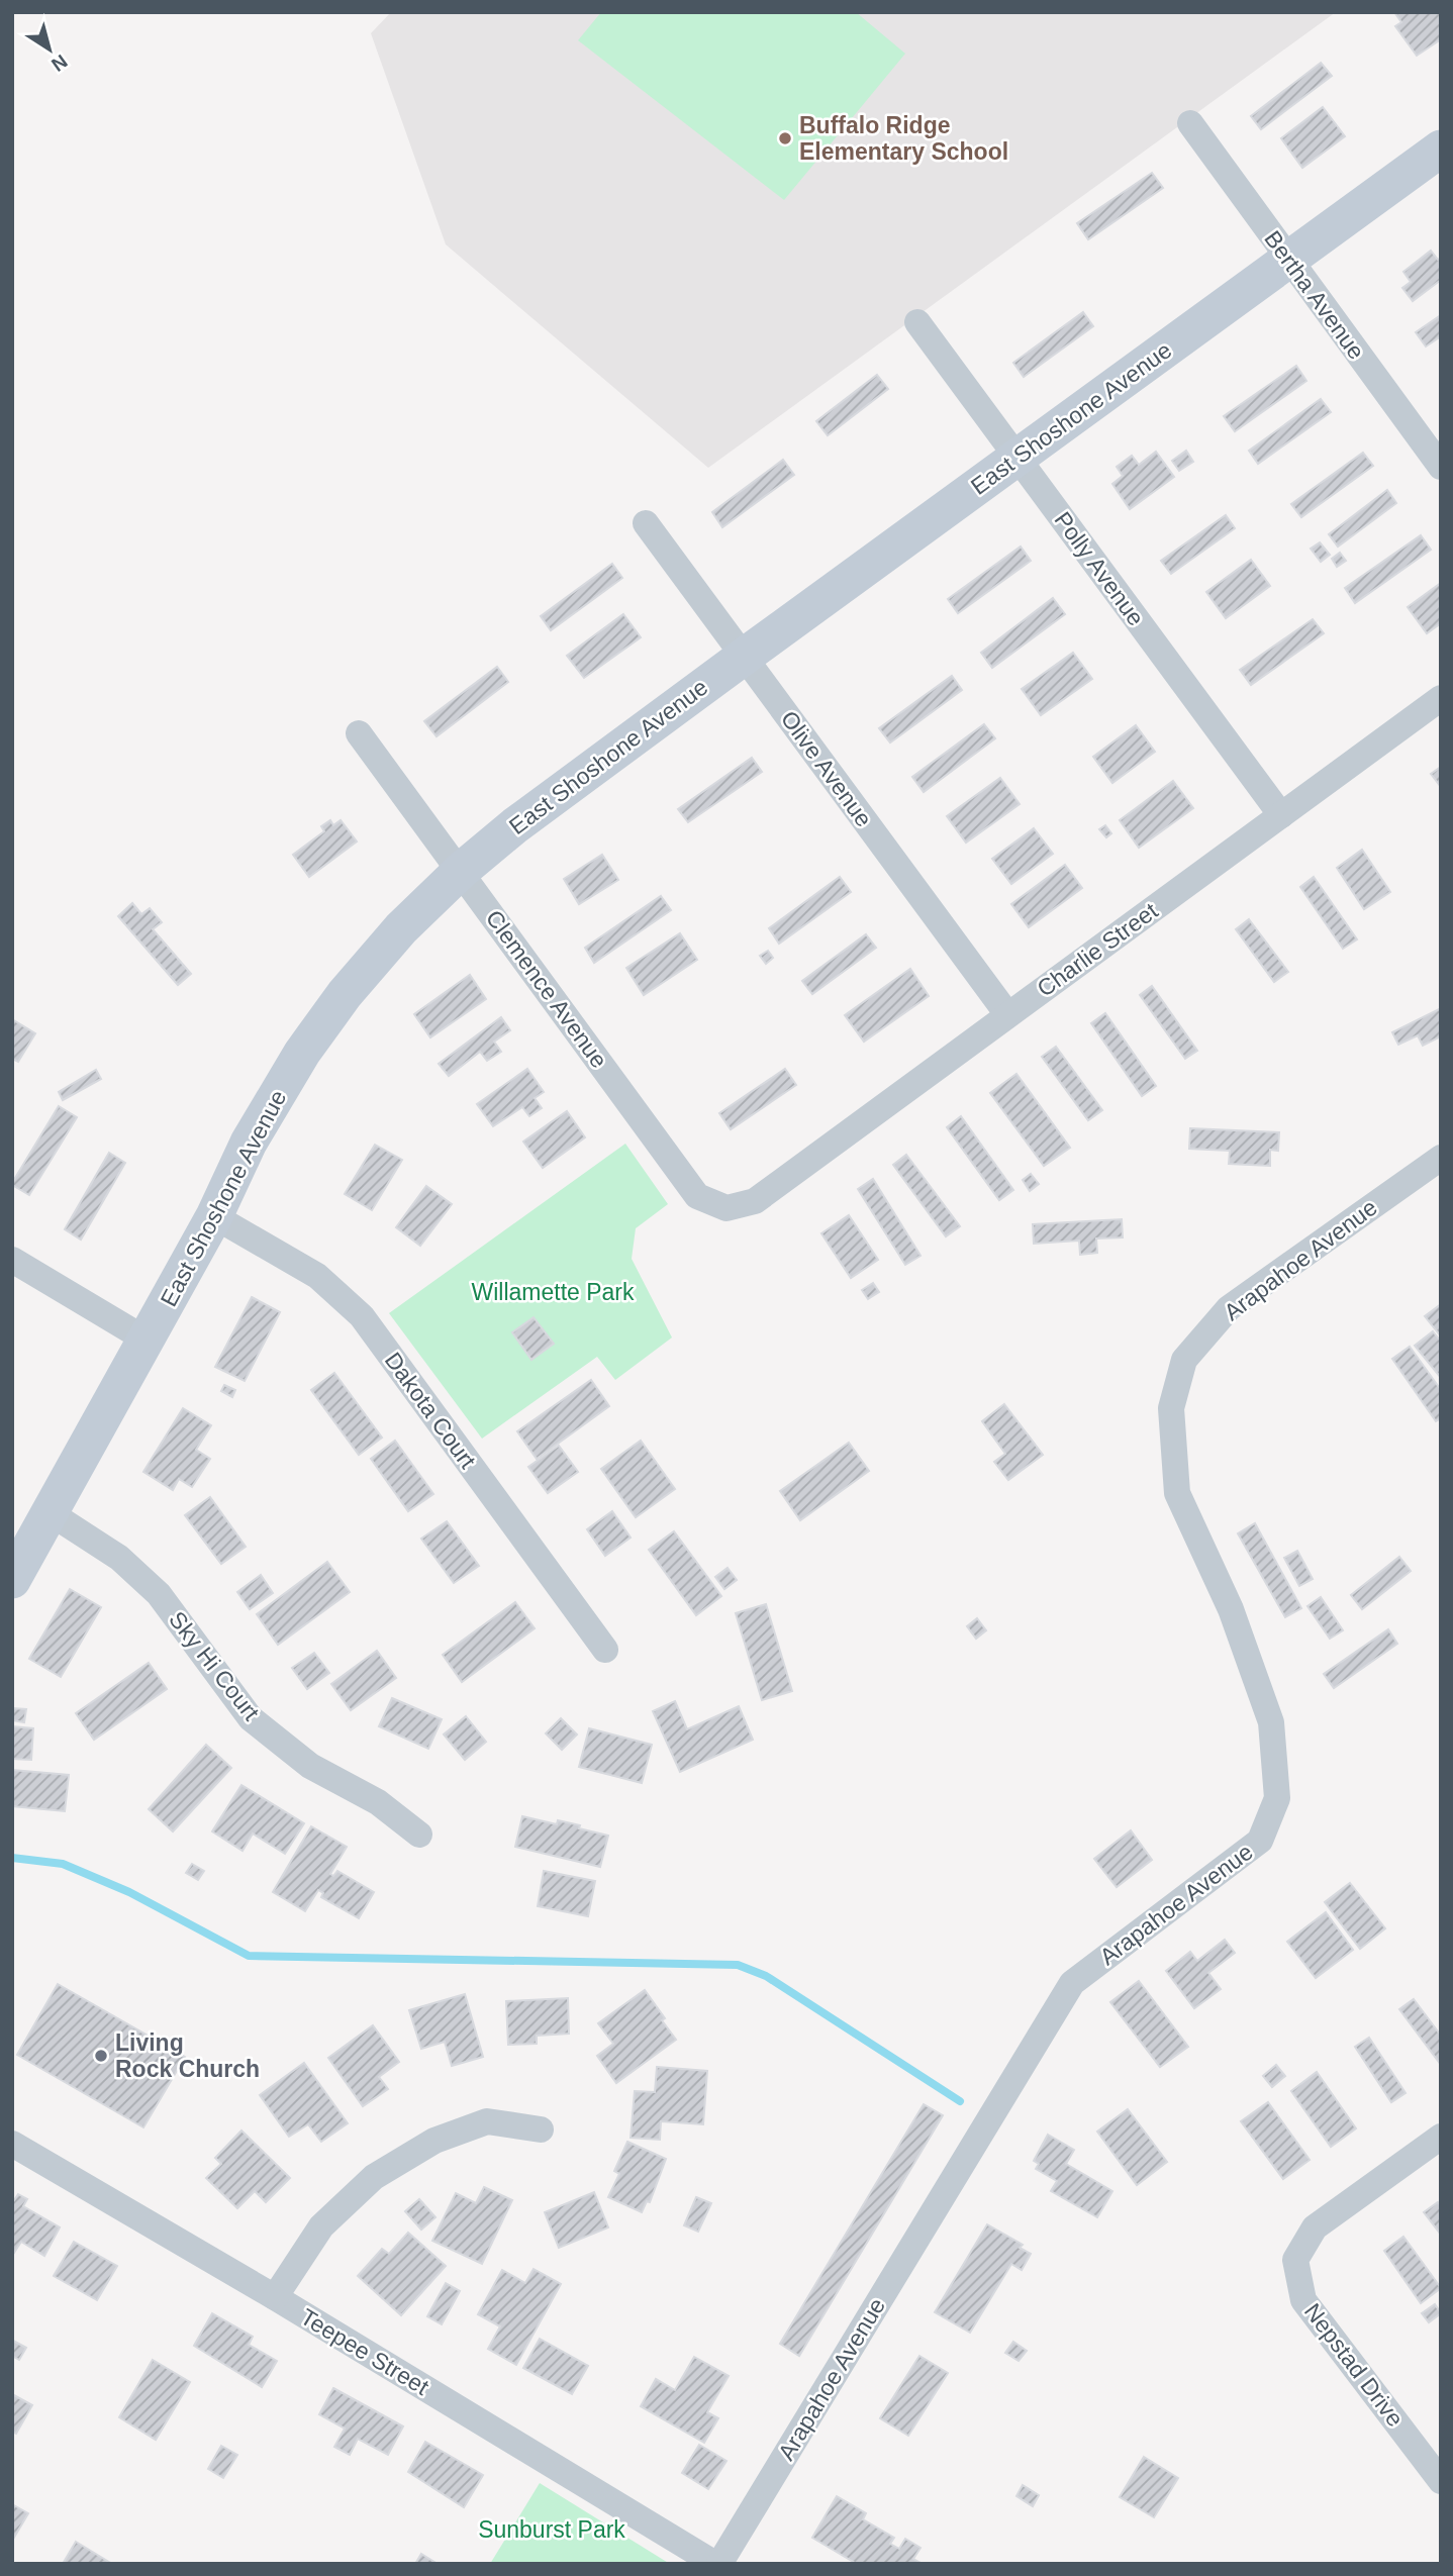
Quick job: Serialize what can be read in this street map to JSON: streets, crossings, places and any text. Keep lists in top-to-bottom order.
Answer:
{
  "streets": {
    "street": [
      "Bertha Avenue",
      "East Shoshone Avenue",
      "Polly Avenue",
      "Olive Avenue",
      "Charlie Street",
      "Clemence Avenue",
      "Arapahoe Avenue",
      "Dakota Court",
      "Sky Hi Court",
      "Teepee Street",
      "Nepstad Drive"
    ]
  },
  "crossings": [
    ["Bertha Avenue", "East Shoshone Avenue"],
    ["East Shoshone Avenue", "Polly Avenue"],
    ["East Shoshone Avenue", "Olive Avenue"],
    ["East Shoshone Avenue", "Clemence Avenue"],
    ["East Shoshone Avenue", "Dakota Court"],
    ["East Shoshone Avenue", "Sky Hi Court"],
    ["Polly Avenue", "Charlie Street"],
    ["Olive Avenue", "Charlie Street"],
    ["Charlie Street", "Clemence Avenue"],
    ["Arapahoe Avenue", "Teepee Street"]
  ],
  "parks": ["Willamette Park", "Sunburst Park"],
  "places": ["Buffalo Ridge Elementary School", "Living Rock Church"],
  "north": "bottom right"
}
